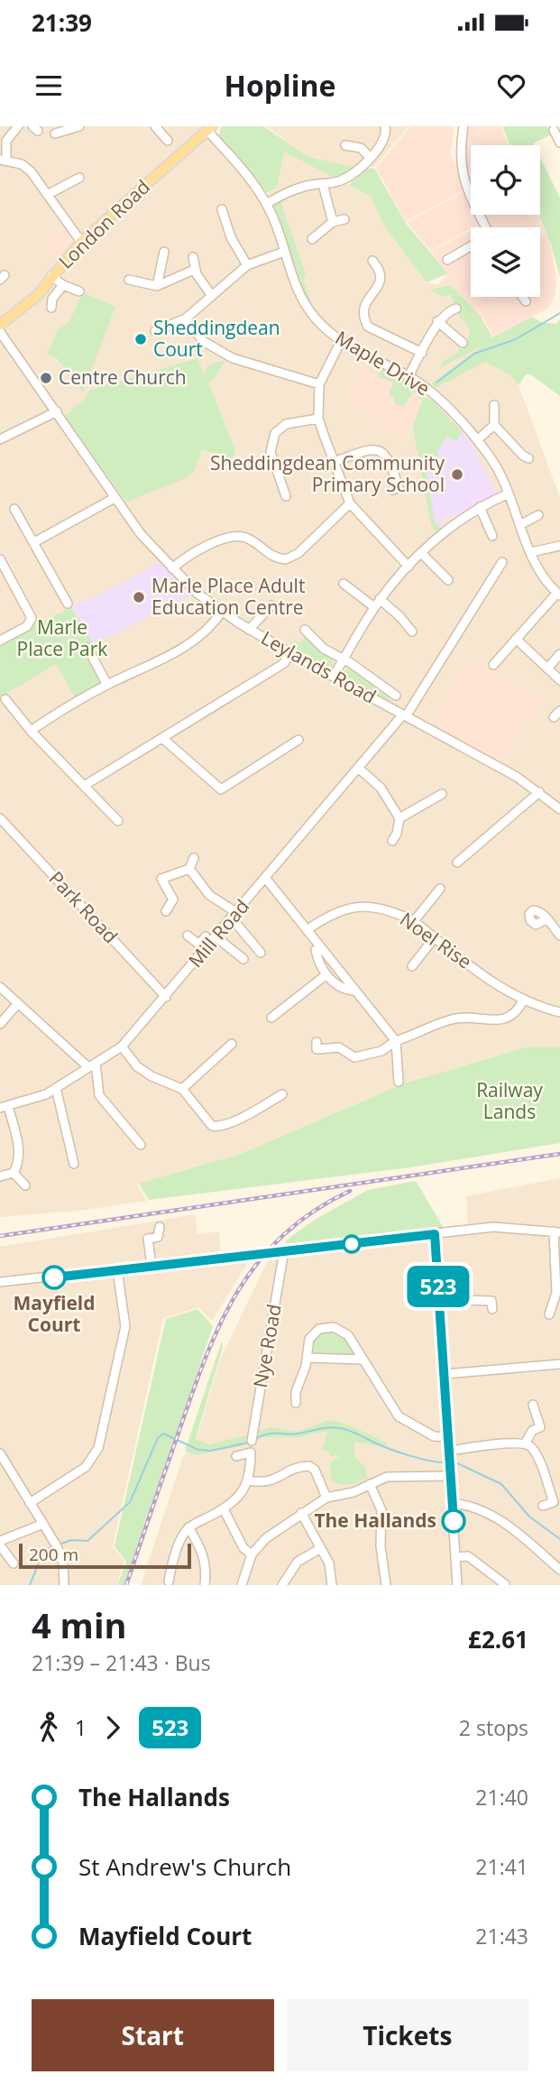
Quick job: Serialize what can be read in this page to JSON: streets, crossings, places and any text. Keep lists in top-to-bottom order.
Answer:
{
  "streets": {
    "main road": ["London Road"],
    "street": [
      "Maple Drive",
      "Leylands Road",
      "Park Road",
      "Mill Road",
      "Noel Rise",
      "Nye Road"
    ]
  },
  "crossings": [
    ["London Road", "Maple Drive"],
    ["Leylands Road", "Mill Road"],
    ["Park Road", "Mill Road"]
  ],
  "parks": ["Marle Place Park", "Railway Lands"],
  "places": [
    "Sheddingdean Court",
    "Centre Church",
    "Sheddingdean Community Primary School",
    "Marle Place Adult Education Centre",
    "Mayfield Court",
    "The Hallands"
  ],
  "lines": ["bus line 523"],
  "scale_bar": "200 m",
  "page": {
    "status": "21:39",
    "header": "Hopline",
    "on_map": "523",
    "scale": "200 m",
    "heading": ["4 min", "21:39 – 21:43 · Bus", "£2.61"],
    "legs": ["1", "523", "2 stops"],
    "list": [
      {
        "name": "The Hallands",
        "value": "21:40"
      },
      {
        "name": "St Andrew's Church",
        "value": "21:41"
      },
      {
        "name": "Mayfield Court",
        "value": "21:43"
      }
    ],
    "buttons": ["Start", "Tickets"]
  }
}
